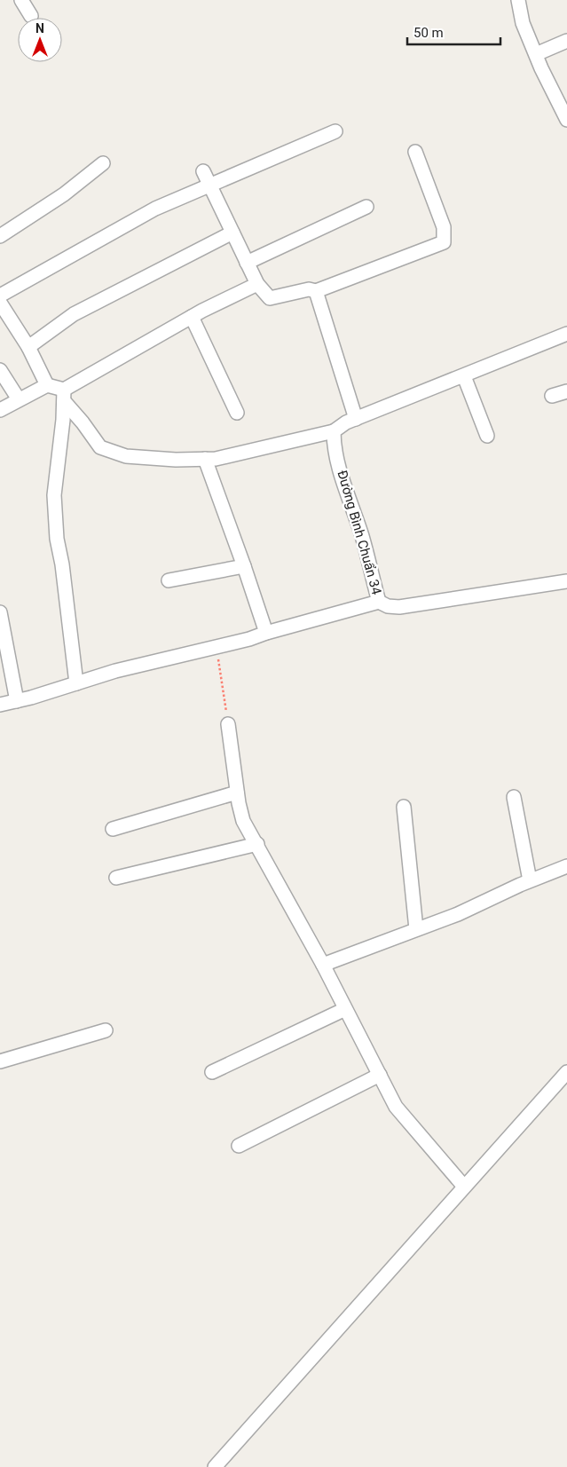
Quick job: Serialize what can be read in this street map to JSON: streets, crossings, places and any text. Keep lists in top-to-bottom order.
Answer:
{
  "streets": {
    "street": ["Đường Bình Chuẩn 34"]
  },
  "scale_bar": "50 m",
  "north": "top"
}
